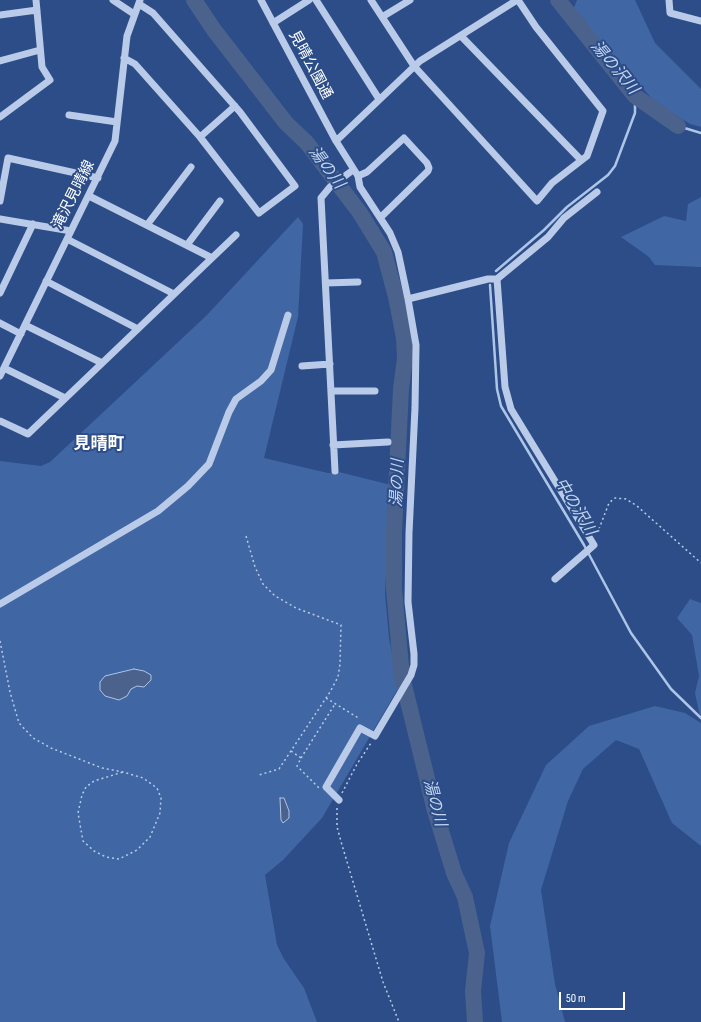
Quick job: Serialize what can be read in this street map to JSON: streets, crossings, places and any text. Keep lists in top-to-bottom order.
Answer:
{
  "streets": {
    "street": ["見晴公園通", "滝沢見晴線"]
  },
  "districts": ["見晴町"],
  "water": ["湯の沢川", "湯の川", "中の沢川"],
  "scale_bar": "50 m"
}
